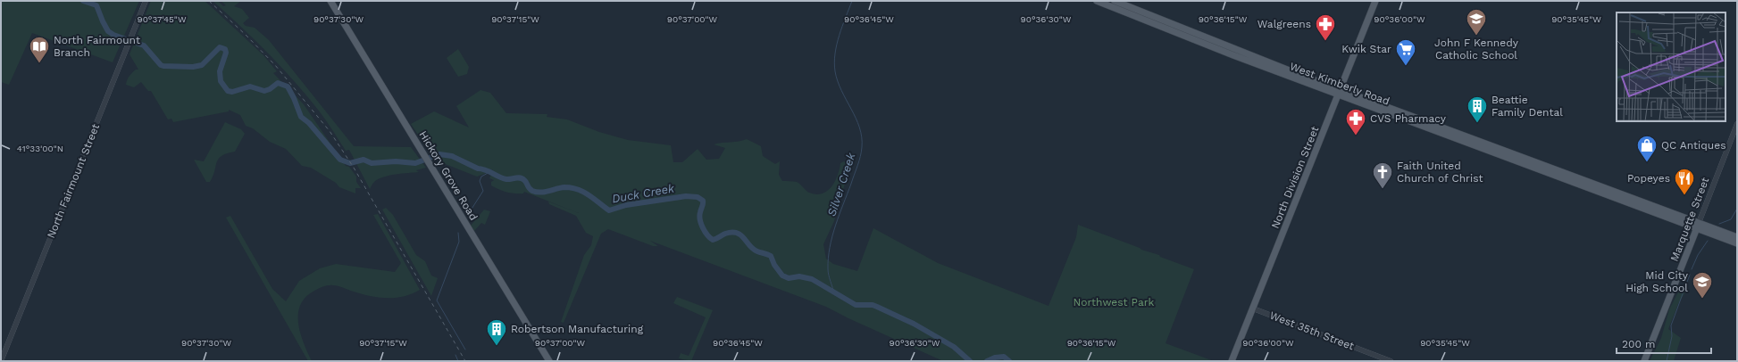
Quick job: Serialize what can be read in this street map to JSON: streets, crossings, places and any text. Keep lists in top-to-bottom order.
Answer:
{
  "streets": {
    "main road": [
      "West Kimberly Road",
      "Hickory Grove Road",
      "North Division Street",
      "Marquette Street"
    ],
    "street": ["North Fairmount Street", "West 35th Street"]
  },
  "crossings": [
    ["West Kimberly Road", "North Division Street"],
    ["West Kimberly Road", "Marquette Street"],
    ["North Division Street", "West 35th Street"]
  ],
  "water": ["Silver Creek", "Duck Creek"],
  "parks": ["Northwest Park"],
  "places": {
    "school or university": ["John F Kennedy Catholic School", "Mid City High School"],
    "pharmacy": ["Walgreens", "CVS Pharmacy"],
    "library": ["North Fairmount Branch"],
    "supermarket": ["Kwik Star"],
    "building": ["Beattie Family Dental", "Robertson Manufacturing"],
    "shop": ["QC Antiques"],
    "church": ["Faith United Church of Christ"],
    "restaurant": ["Popeyes"]
  },
  "scale_bar": "200 m",
  "coordinates": [
    "90°36'15\"W",
    "90°37'45\"W",
    "90°37'30\"W",
    "90°37'15\"W",
    "90°37'00\"W",
    "90°36'45\"W",
    "90°36'30\"W",
    "90°36'00\"W",
    "90°35'45\"W",
    "41°33'00\"N"
  ]
}
